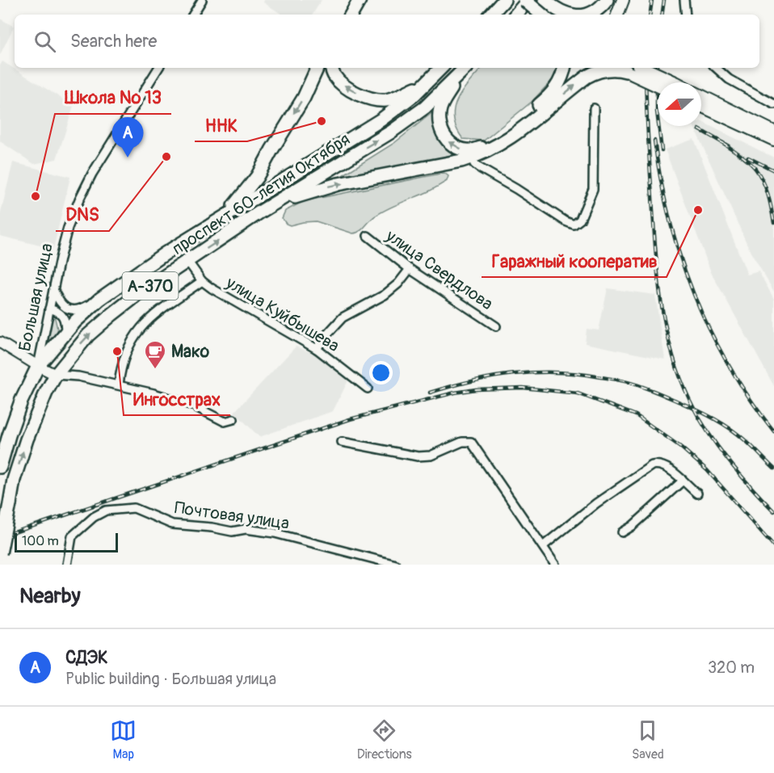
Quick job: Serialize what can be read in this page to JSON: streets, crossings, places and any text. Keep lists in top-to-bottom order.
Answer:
{
  "streets": {
    "highway": ["проспект 60-летия Октября", "А-370", "Большая улица"],
    "street": ["улица Свердлова", "улица Куйбышева", "Почтовая улица"]
  },
  "crossings": [
    ["проспект 60-летия Октября", "А-370"],
    ["проспект 60-летия Октября", "Большая улица"],
    ["проспект 60-летия Октября", "улица Куйбышева"]
  ],
  "places": {
    "other": [
      "ННК",
      "DNS",
      "Школа № 13",
      "Гаражный кооператив",
      "Ингосстрах"
    ],
    "cafe": ["Мако"]
  },
  "scale_bar": "100 m",
  "north": "left",
  "page": {
    "search": "Search here",
    "pins": "A",
    "scale": "100 m",
    "heading": "Nearby",
    "list": [
      {
        "mark": "A",
        "name": "СДЭК",
        "note": "Public building · Большая улица",
        "value": "320 m"
      }
    ],
    "nav": ["Map", "Directions", "Saved"]
  }
}
